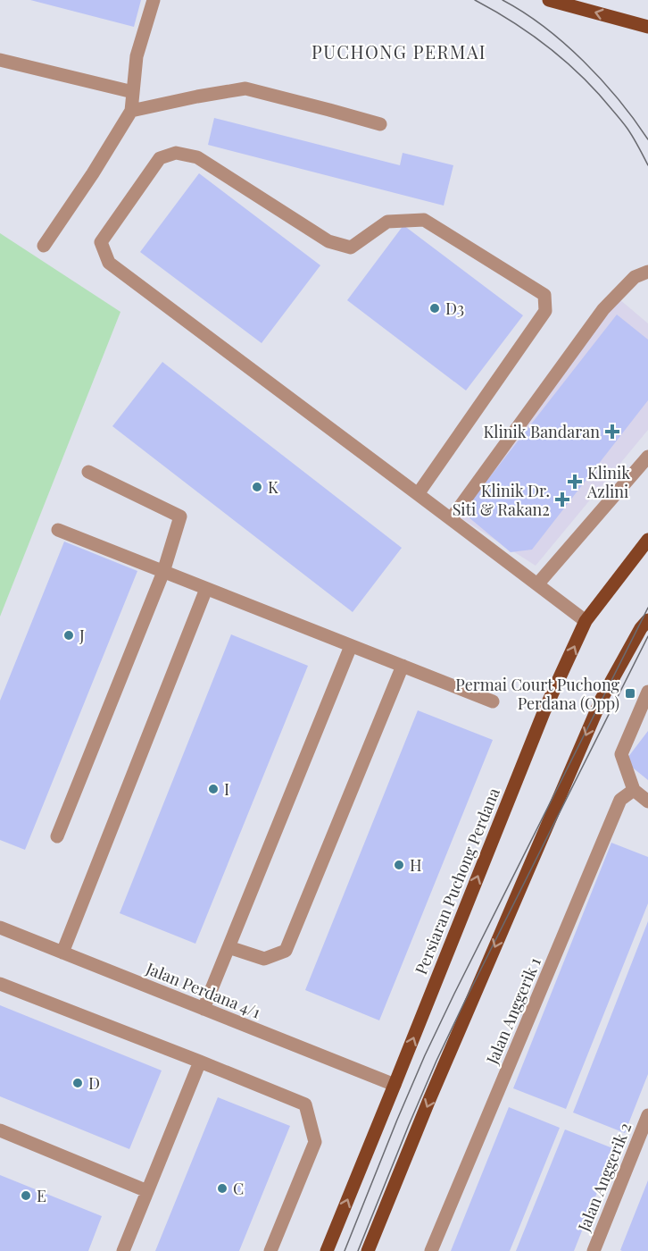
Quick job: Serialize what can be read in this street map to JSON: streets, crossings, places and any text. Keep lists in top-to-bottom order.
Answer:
{
  "streets": {
    "main road": ["Persiaran Puchong Perdana"],
    "street": ["Jalan Perdana 4/1", "Jalan Anggerik 1", "Jalan Anggerik 2"]
  },
  "crossings": [
    ["Persiaran Puchong Perdana", "Jalan Perdana 4/1"]
  ],
  "districts": ["PUCHONG PERMAI"],
  "places": {
    "other": [
      "D3",
      "K",
      "J",
      "I",
      "H",
      "D",
      "C",
      "E"
    ],
    "health": ["Klinik Bandaran", "Klinik Azlini", "Klinik Dr. Siti & Rakan2"],
    "transit": ["Permai Court Puchong Perdana (Opp)"]
  }
}
